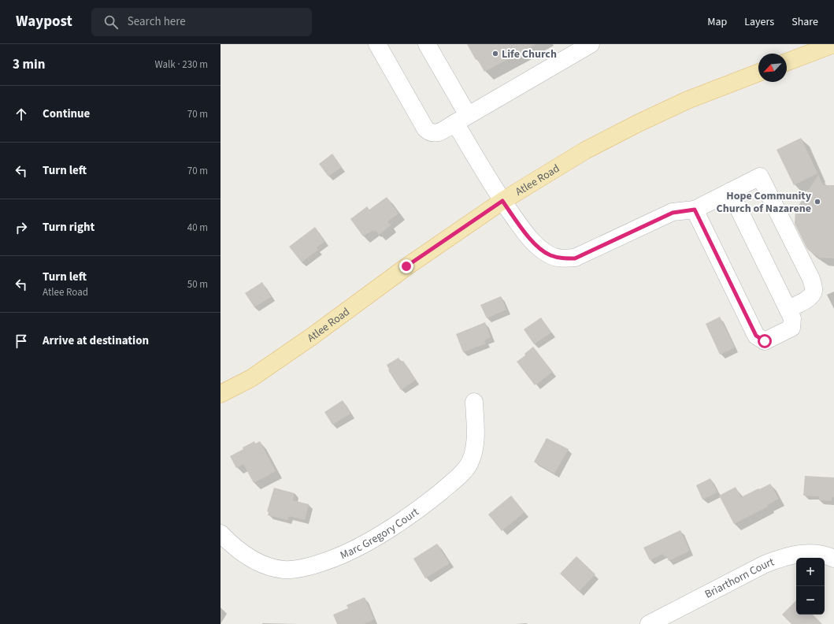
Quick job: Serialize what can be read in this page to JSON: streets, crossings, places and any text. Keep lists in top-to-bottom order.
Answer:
{
  "streets": {
    "main road": ["Atlee Road"],
    "street": ["Marc Gregory Court", "Briarthorn Court"]
  },
  "places": ["Life Church", "Hope Community Church of Nazarene"],
  "north": "bottom left",
  "page": {
    "header": "Waypost",
    "search": "Search here",
    "nav": ["Map", "Layers", "Share"],
    "heading": ["3 min", "Walk · 230 m"],
    "list": [
      ["Continue", "70 m"],
      ["Turn left", "70 m"],
      ["Turn right", "40 m"],
      ["Turn left", "Atlee Road", "50 m"],
      "Arrive at destination"
    ],
    "map_buttons": ["+", "−"]
  }
}
